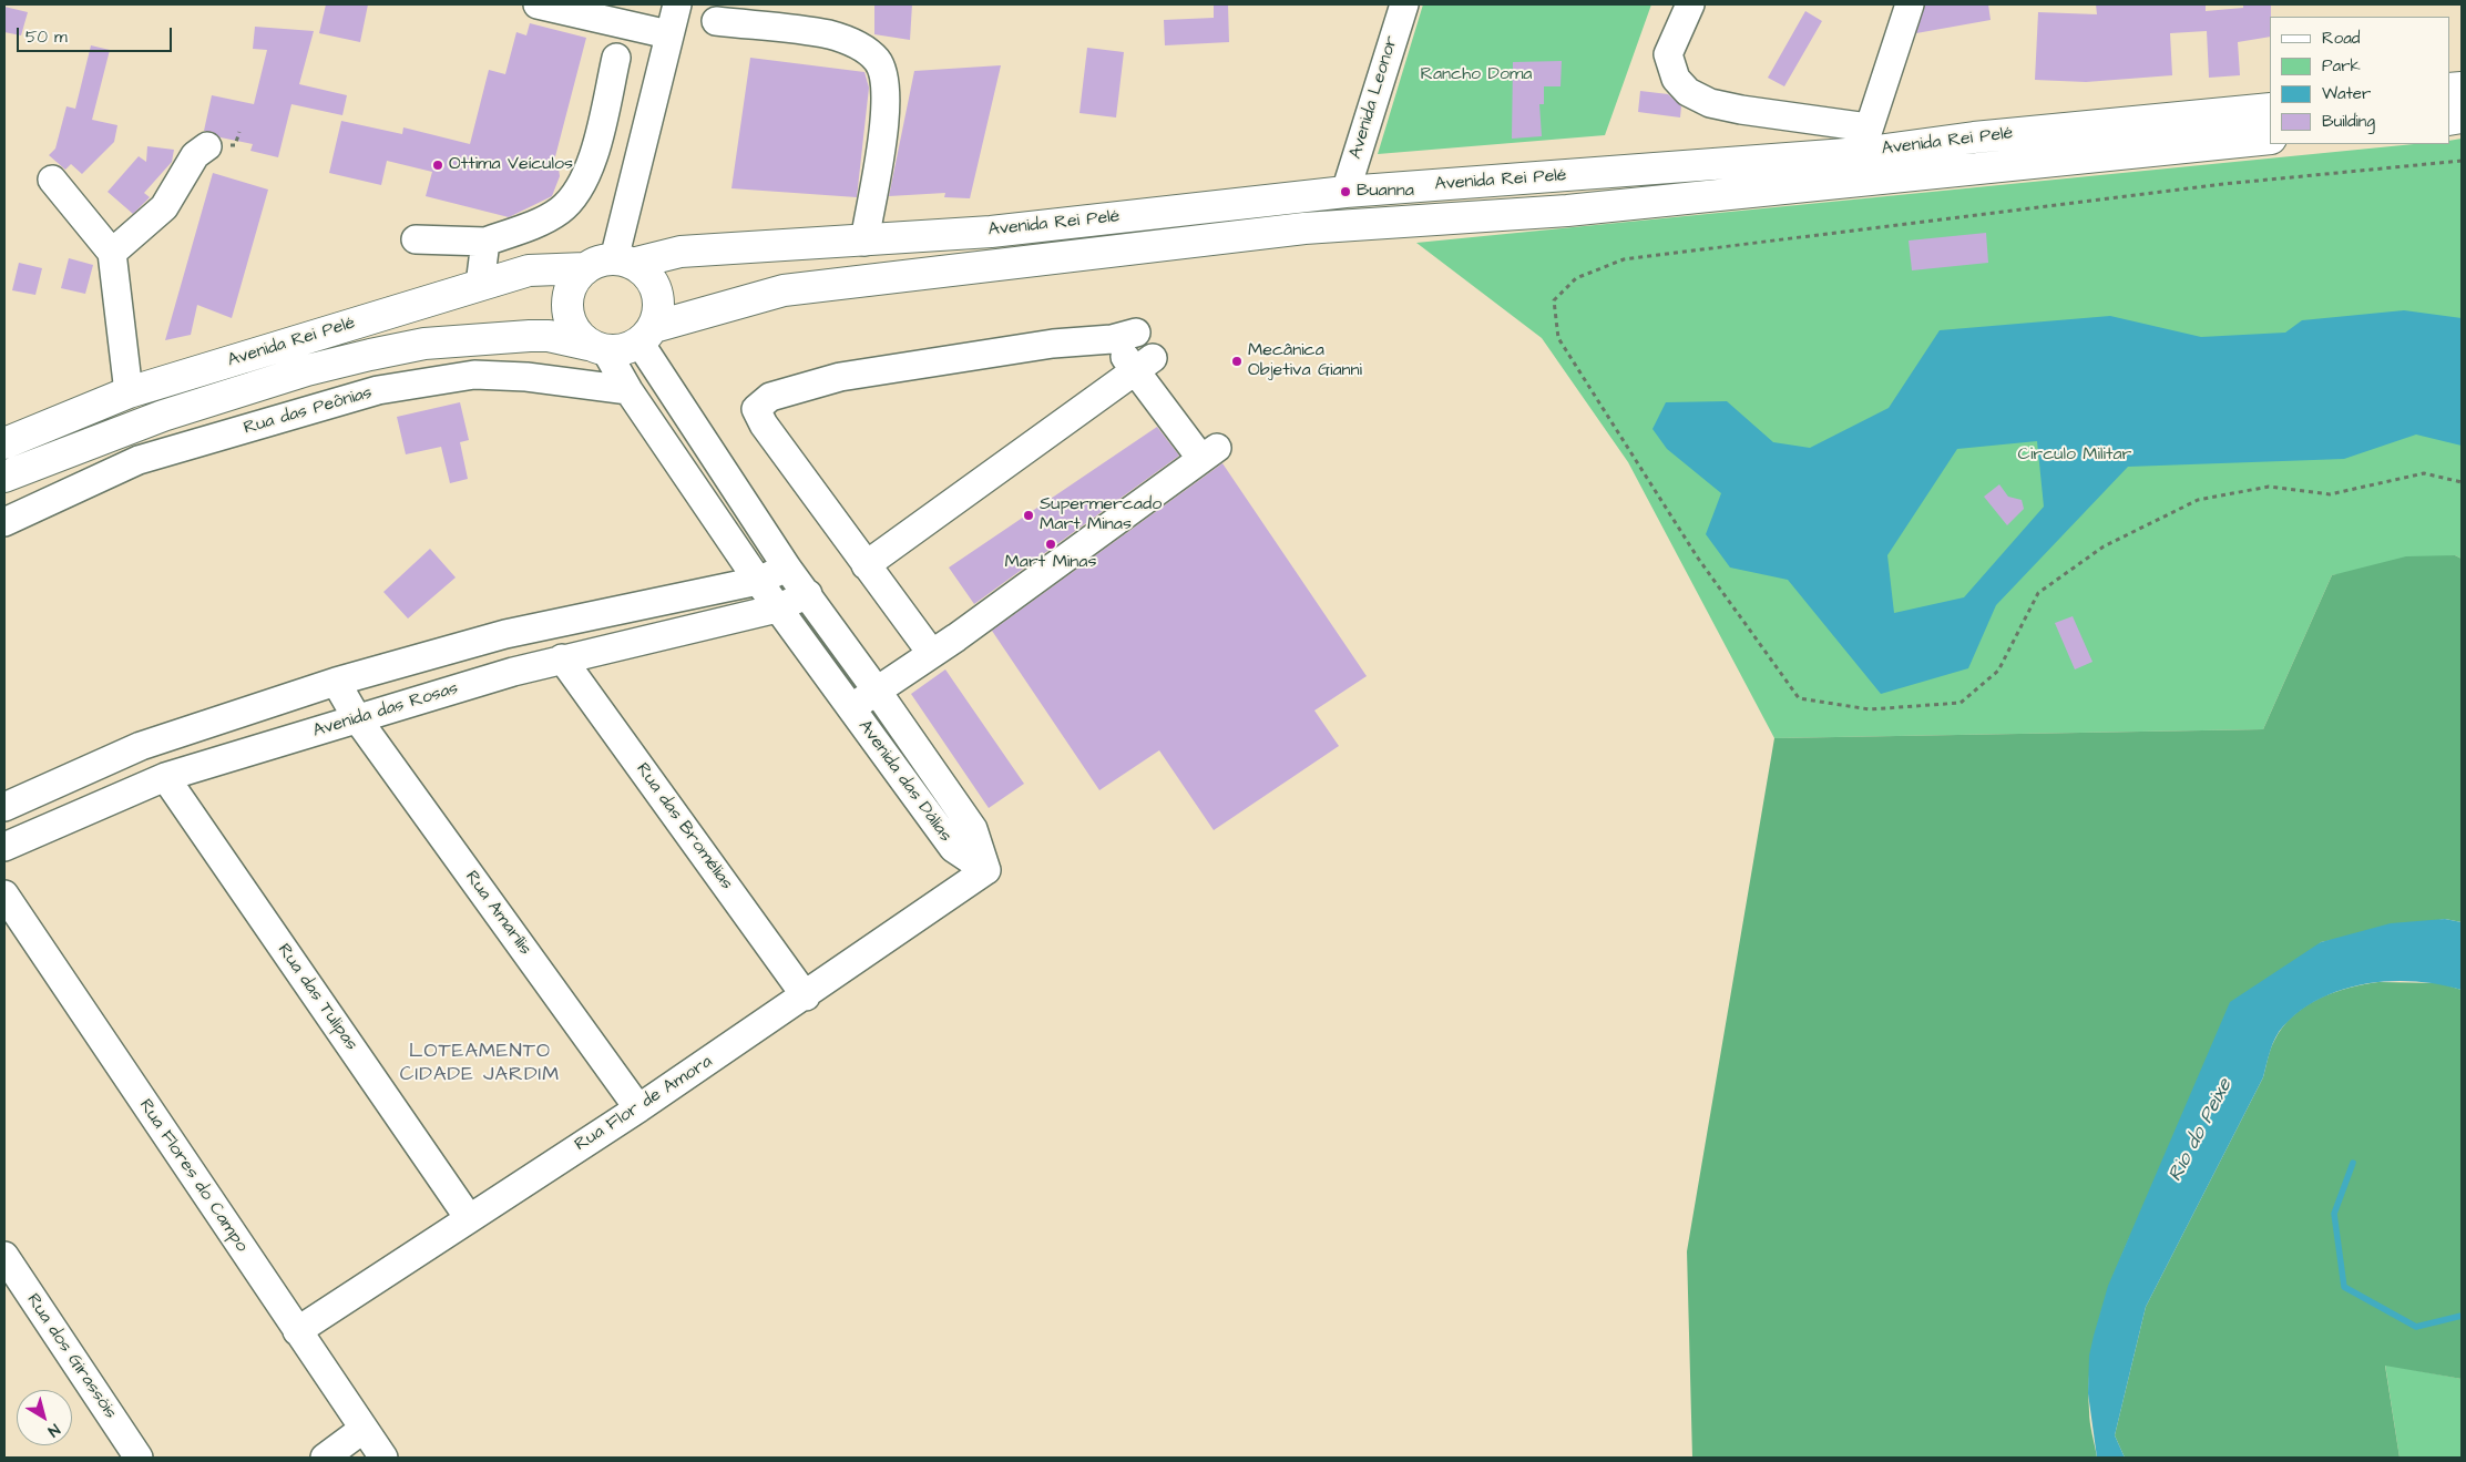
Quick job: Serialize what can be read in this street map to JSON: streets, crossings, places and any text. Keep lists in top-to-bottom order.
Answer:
{
  "streets": {
    "main road": ["Avenida Rei Pelé"],
    "street": [
      "Avenida Leonor",
      "Rua das Peônias",
      "Avenida das Rosas",
      "Avenida das Dálias",
      "Rua das Bromélias",
      "Rua Amarílis",
      "Rua das Tulipas",
      "Rua Flor de Amora",
      "Rua Flores do Campo",
      "Rua dos Girassóis"
    ]
  },
  "crossings": [
    ["Avenida Leonor", "Avenida Rei Pelé"],
    ["Avenida Rei Pelé", "Avenida das Dálias"],
    ["Rua das Peônias", "Avenida das Dálias"],
    ["Avenida das Rosas", "Avenida das Dálias"],
    ["Avenida das Rosas", "Rua das Bromélias"],
    ["Avenida das Rosas", "Rua Amarílis"],
    ["Avenida das Rosas", "Rua das Tulipas"],
    ["Avenida das Dálias", "Rua Flor de Amora"],
    ["Rua das Bromélias", "Rua Flor de Amora"],
    ["Rua Amarílis", "Rua Flor de Amora"],
    ["Rua das Tulipas", "Rua Flor de Amora"],
    ["Rua Flor de Amora", "Rua Flores do Campo"]
  ],
  "districts": ["LOTEAMENTO CIDADE JARDIM"],
  "water": ["Rio do Peixe"],
  "parks": ["Rancho Doma", "Circulo Militar"],
  "places": [
    "Ottima Veículos",
    "Buanna",
    "Mecânica Objetiva Gianni",
    "Supermercado Mart Minas",
    "Mart Minas"
  ],
  "legend": [
    "Road",
    "Park",
    "Water",
    "Building"
  ],
  "scale_bar": "50 m",
  "north": "bottom right"
}
